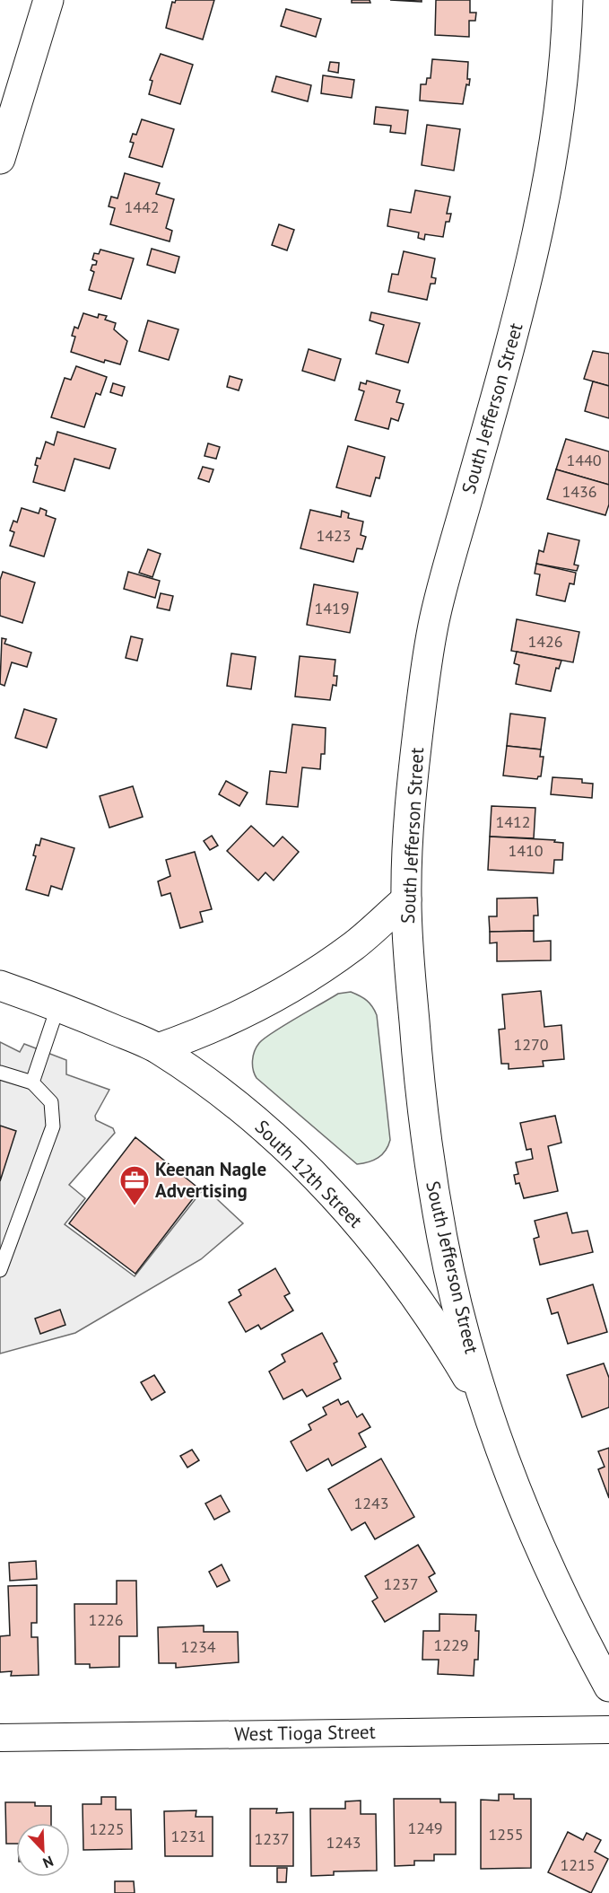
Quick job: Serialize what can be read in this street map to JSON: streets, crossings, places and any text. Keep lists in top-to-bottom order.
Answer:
{
  "streets": {
    "main road": ["South Jefferson Street", "South 12th Street"],
    "street": ["West Tioga Street"]
  },
  "crossings": [
    ["South Jefferson Street", "South 12th Street"]
  ],
  "places": {
    "office": ["Keenan Nagle Advertising"]
  },
  "house_numbers": [
    "1442",
    "1440",
    "1436",
    "1423",
    "1419",
    "1426",
    "1412",
    "1410",
    "1270",
    "1243",
    "1237",
    "1226",
    "1229",
    "1234",
    "1249",
    "1225",
    "1255",
    "1231",
    "1237",
    "1243",
    "1215"
  ],
  "north": "bottom right"
}
